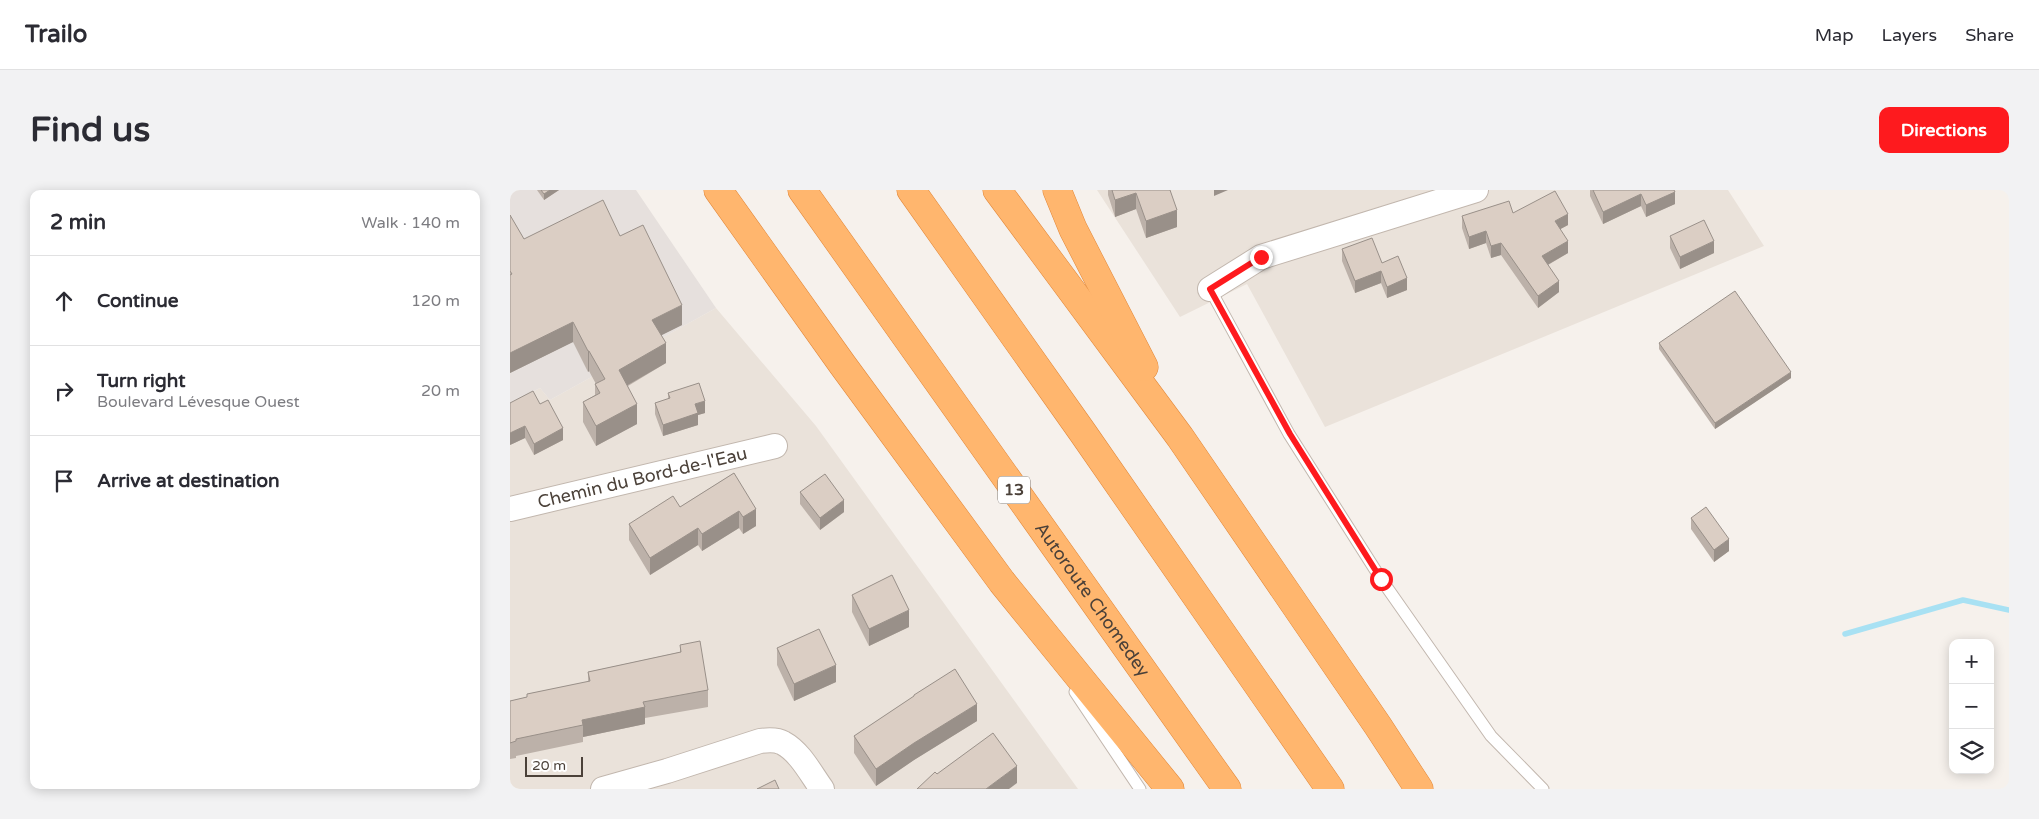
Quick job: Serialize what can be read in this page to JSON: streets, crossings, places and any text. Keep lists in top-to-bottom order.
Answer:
{
  "streets": {
    "highway": ["13", "Autoroute Chomedey"],
    "street": ["Chemin du Bord-de-l'Eau"]
  },
  "scale_bar": "20 m",
  "page": {
    "header": "Trailo",
    "nav": ["Map", "Layers", "Share"],
    "buttons": "Directions",
    "title": "Find us",
    "heading": ["2 min", "Walk · 140 m"],
    "list": [
      ["Continue", "120 m"],
      ["Turn right", "Boulevard Lévesque Ouest", "20 m"],
      "Arrive at destination"
    ],
    "map_buttons": ["+", "−"],
    "scale": "20 m"
  }
}
